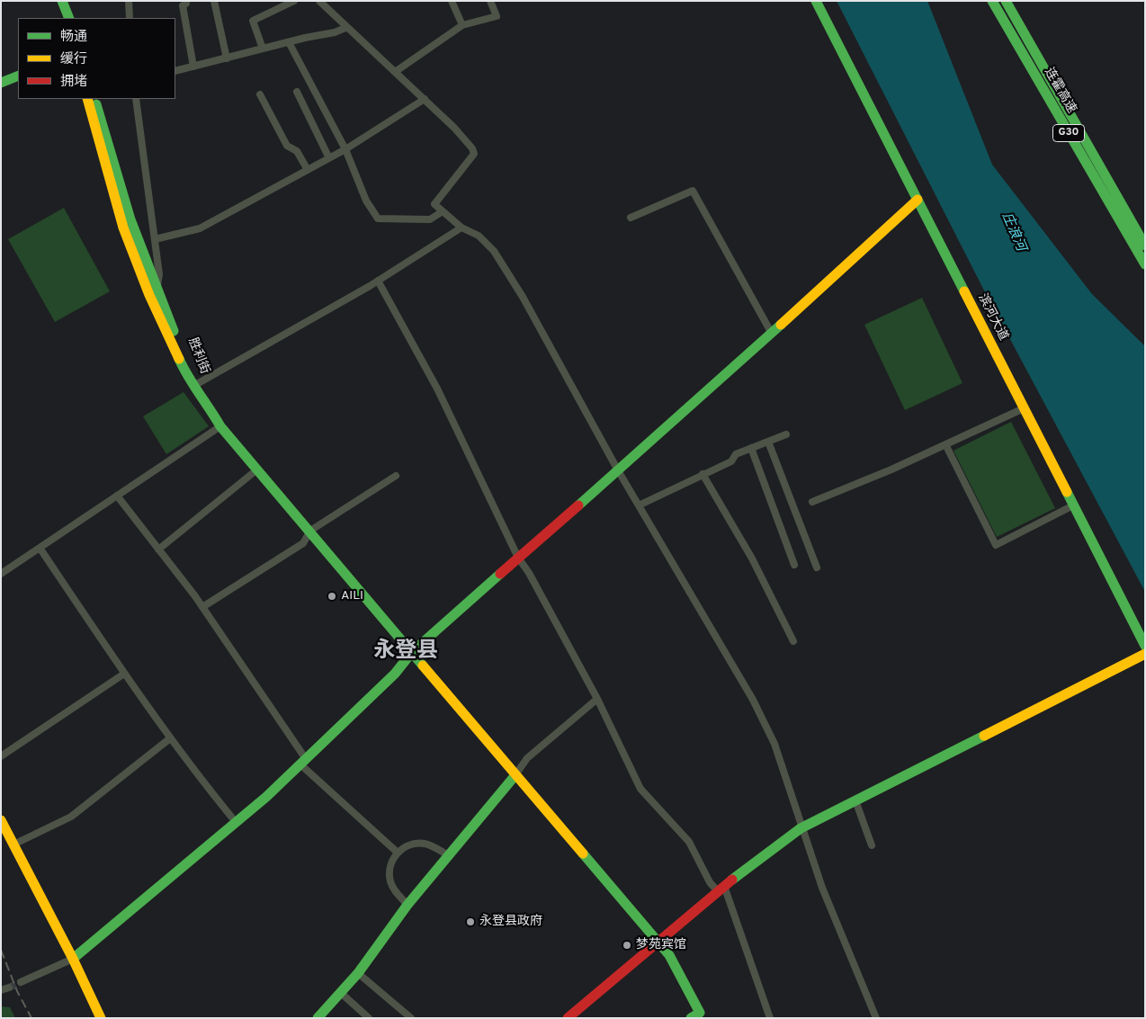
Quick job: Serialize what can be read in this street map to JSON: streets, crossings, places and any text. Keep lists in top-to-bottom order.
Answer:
{
  "streets": {
    "main road": [
      "连霍高速",
      "G30",
      "滨河大道",
      "胜利街"
    ]
  },
  "districts": ["永登县"],
  "water": ["庄浪河"],
  "places": ["AILI", "永登县政府", "梦苑宾馆"],
  "legend": ["畅通", "缓行", "拥堵"]
}
